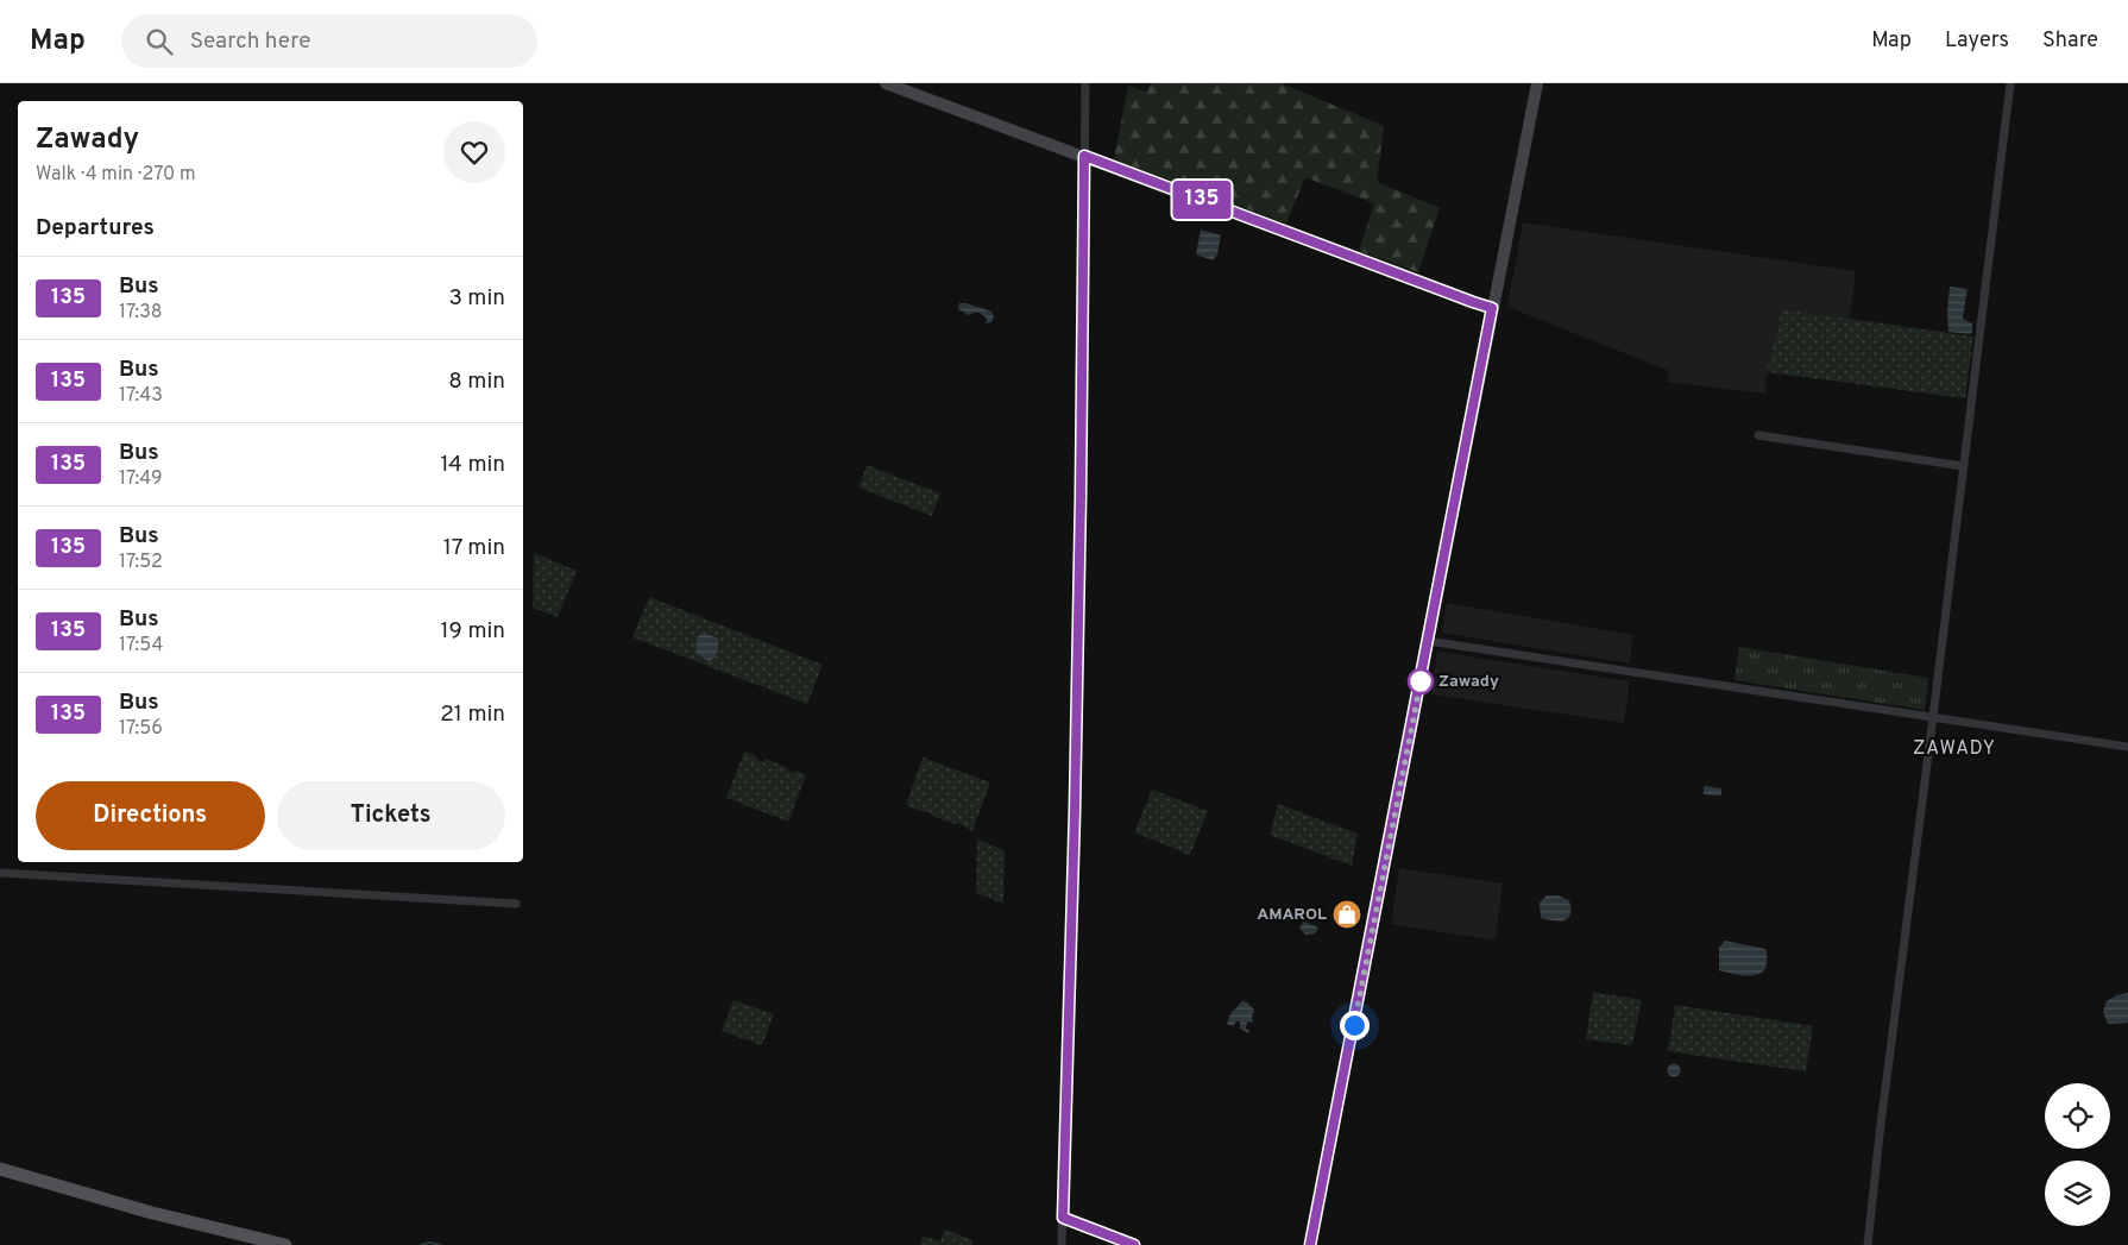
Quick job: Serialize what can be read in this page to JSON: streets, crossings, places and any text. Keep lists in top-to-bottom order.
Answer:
{
  "districts": ["ZAWADY"],
  "places": {
    "other": ["Zawady"],
    "shop": ["AMAROL"]
  },
  "lines": ["bus line 135"],
  "page": {
    "header": "Map",
    "search": "Search here",
    "nav": ["Map", "Layers", "Share"],
    "on_map": "135",
    "heading": [
      ["Zawady", "Walk · 4 min · 270 m"],
      "Departures"
    ],
    "list": [
      {
        "mark": "135",
        "name": "Bus",
        "note": "17:38",
        "value": "3 min"
      },
      {
        "mark": "135",
        "name": "Bus",
        "note": "17:43",
        "value": "8 min"
      },
      {
        "mark": "135",
        "name": "Bus",
        "note": "17:49",
        "value": "14 min"
      },
      {
        "mark": "135",
        "name": "Bus",
        "note": "17:52",
        "value": "17 min"
      },
      {
        "mark": "135",
        "name": "Bus",
        "note": "17:54",
        "value": "19 min"
      },
      {
        "mark": "135",
        "name": "Bus",
        "note": "17:56",
        "value": "21 min"
      }
    ],
    "buttons": ["Directions", "Tickets"]
  }
}
